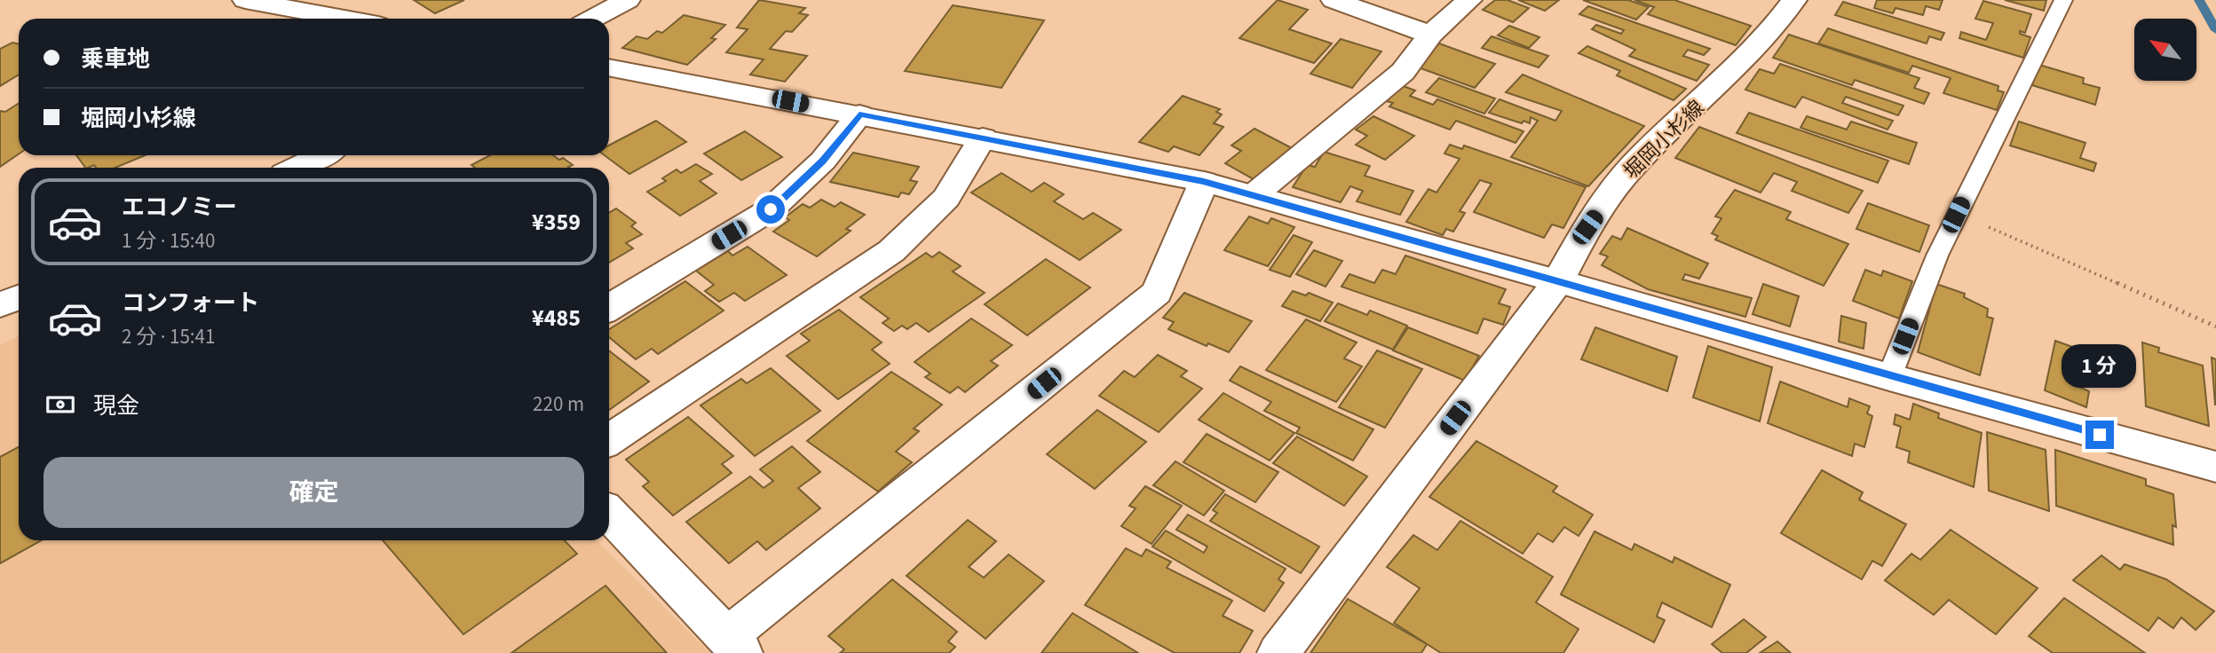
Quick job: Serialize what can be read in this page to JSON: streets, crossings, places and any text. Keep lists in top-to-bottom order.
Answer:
{
  "streets": {
    "street": ["堀岡小杉線"]
  },
  "north": "top left",
  "page": {
    "banner": ["乗車地", "堀岡小杉線"],
    "list": [
      {
        "name": "エコノミー",
        "note": "1 分 · 15:40",
        "value": "¥359"
      },
      {
        "name": "コンフォート",
        "note": "2 分 · 15:41",
        "value": "¥485"
      }
    ],
    "bubble": "1 分",
    "pay": ["現金", "220 m"],
    "buttons": "確定"
  }
}
